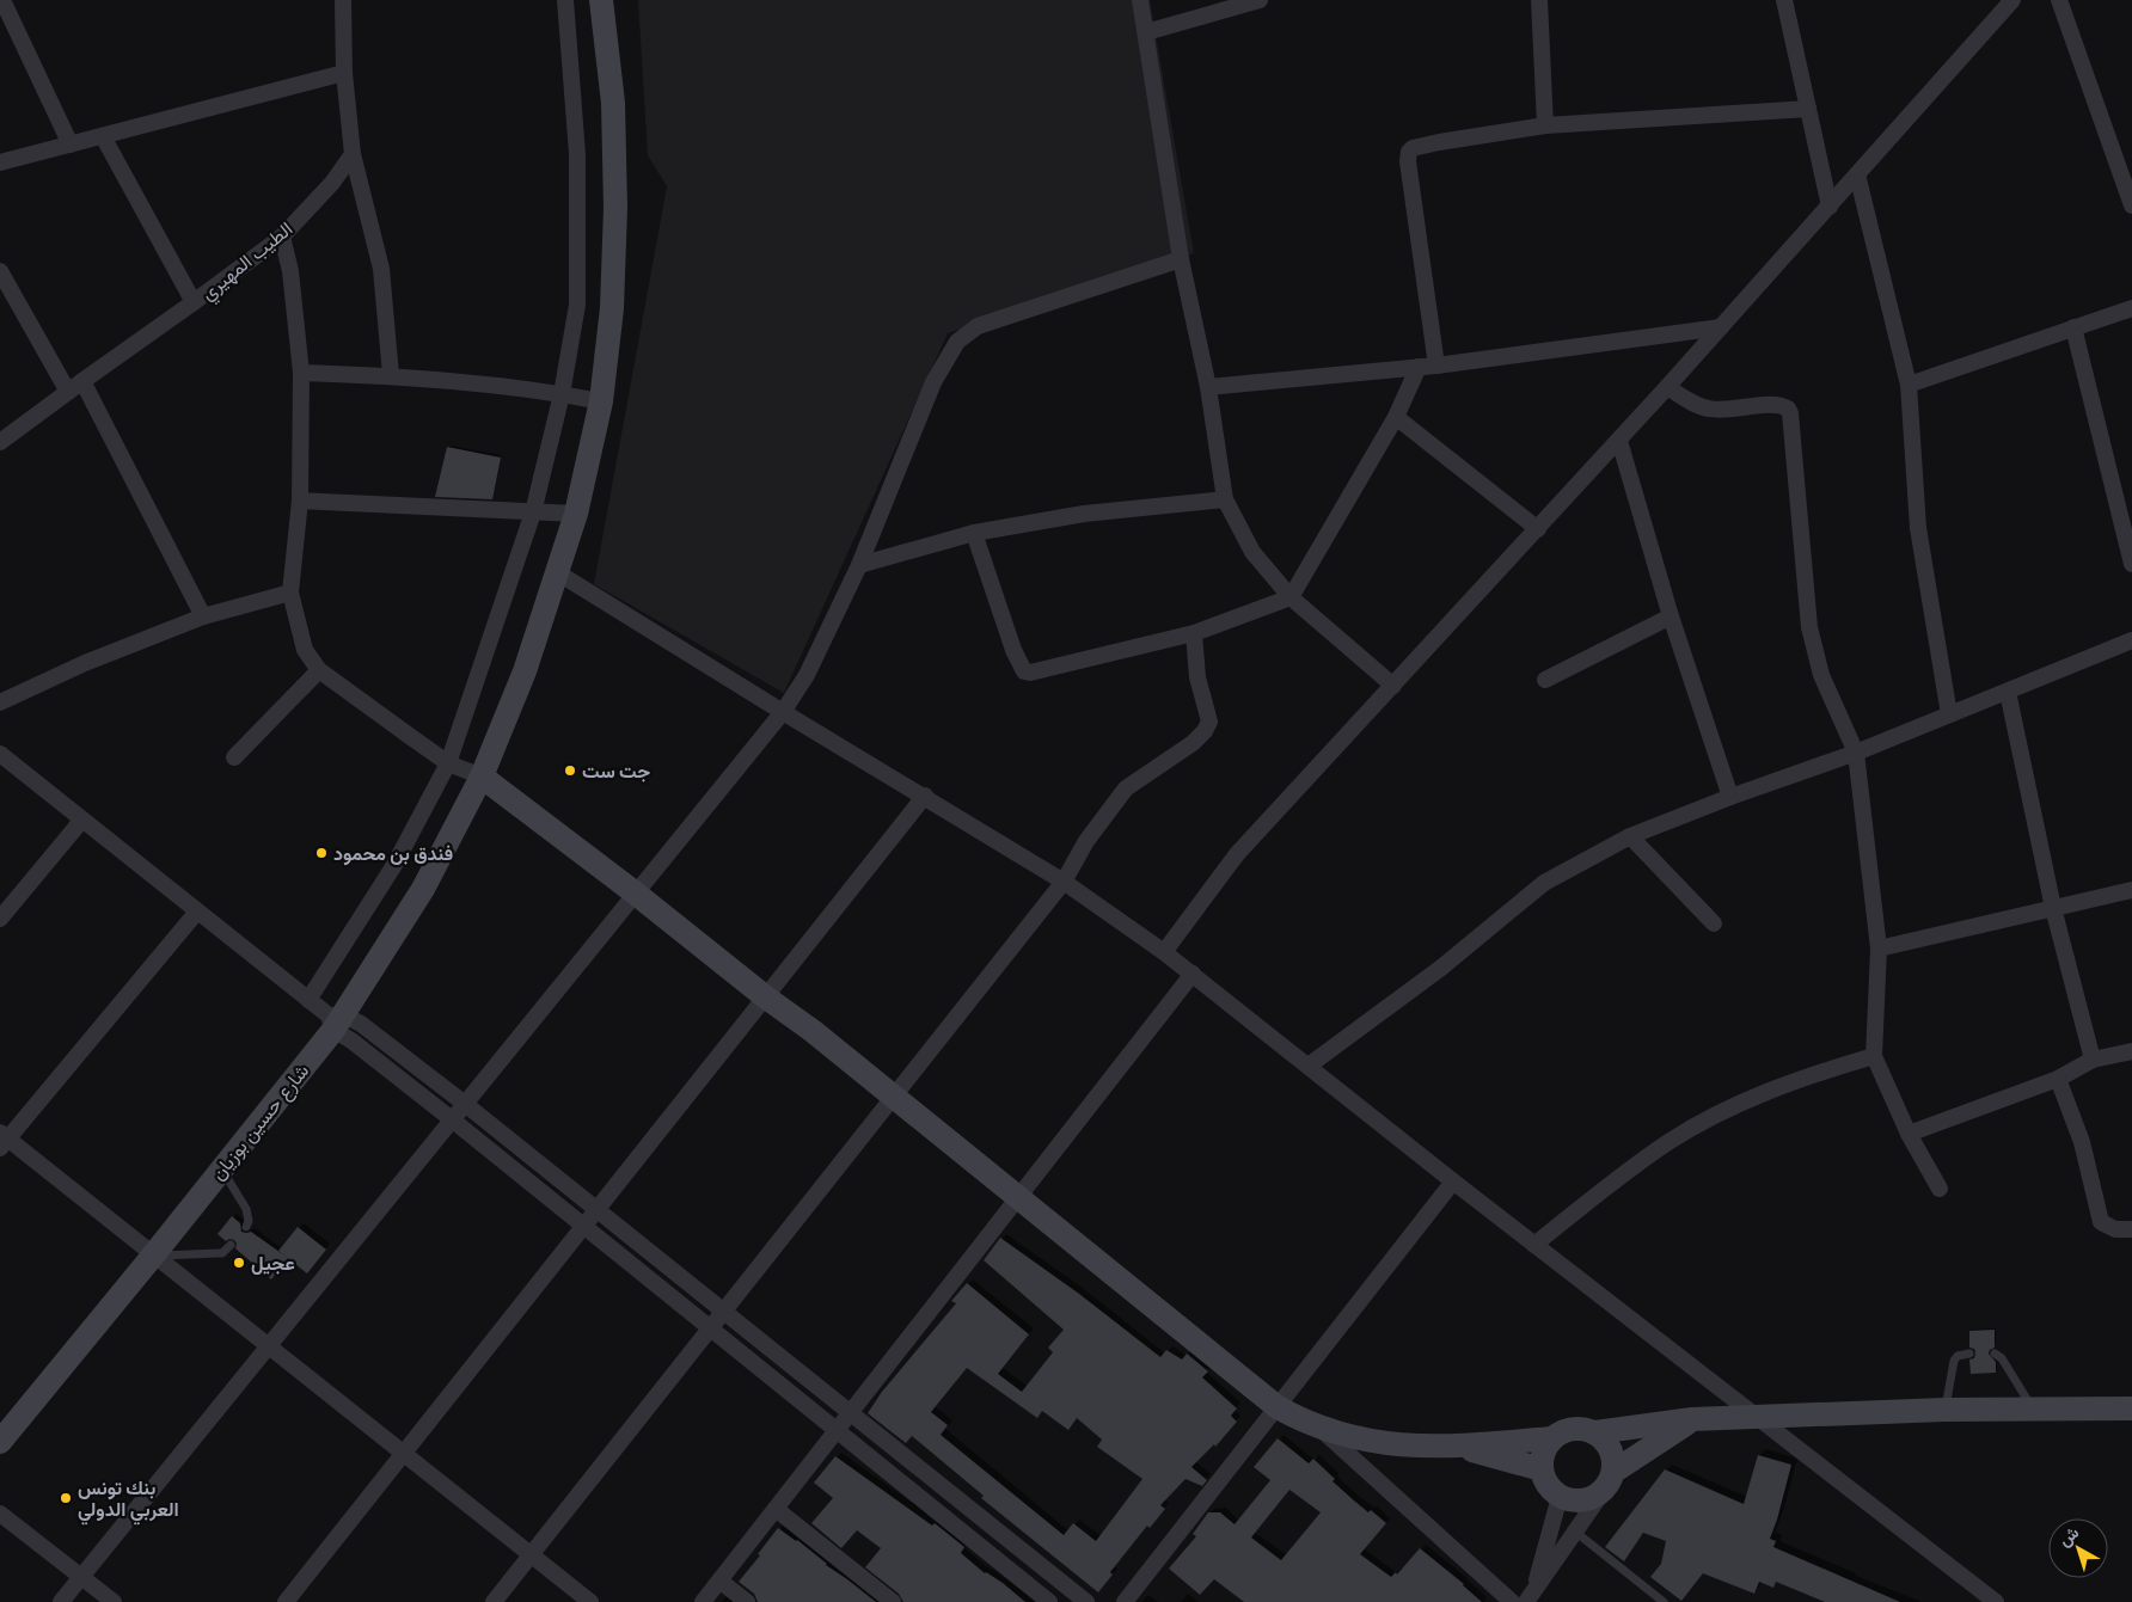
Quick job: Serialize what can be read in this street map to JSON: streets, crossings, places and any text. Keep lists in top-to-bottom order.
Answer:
{
  "streets": {
    "main road": ["شارع حسين بوزيان"],
    "street": ["الطيب المهيري"]
  },
  "places": [
    "جت ست",
    "فندق بن محمود",
    "عجيل",
    "بنك تونس العربي الدولي"
  ],
  "north": "top left"
}
